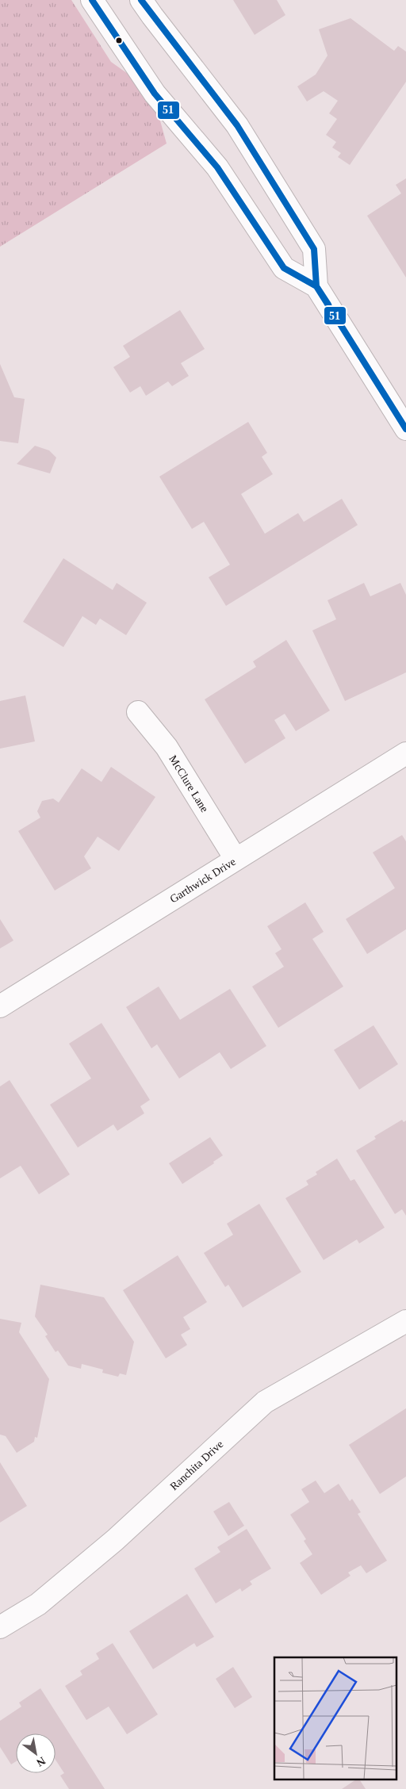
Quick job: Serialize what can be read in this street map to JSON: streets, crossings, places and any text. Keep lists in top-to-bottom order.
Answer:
{
  "streets": {
    "street": ["McClure Lane", "Garthwick Drive", "Ranchita Drive"]
  },
  "crossings": [
    ["McClure Lane", "Garthwick Drive"]
  ],
  "lines": ["transit line 51"],
  "north": "bottom right"
}
